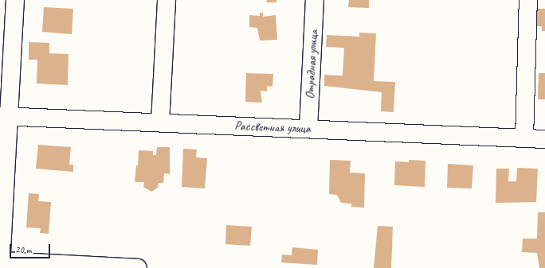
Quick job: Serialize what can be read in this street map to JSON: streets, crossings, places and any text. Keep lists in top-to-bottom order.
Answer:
{
  "streets": {
    "street": ["Отрадная улица", "Рассветная улица"]
  },
  "crossings": [
    ["Отрадная улица", "Рассветная улица"]
  ],
  "scale_bar": "20 m"
}
